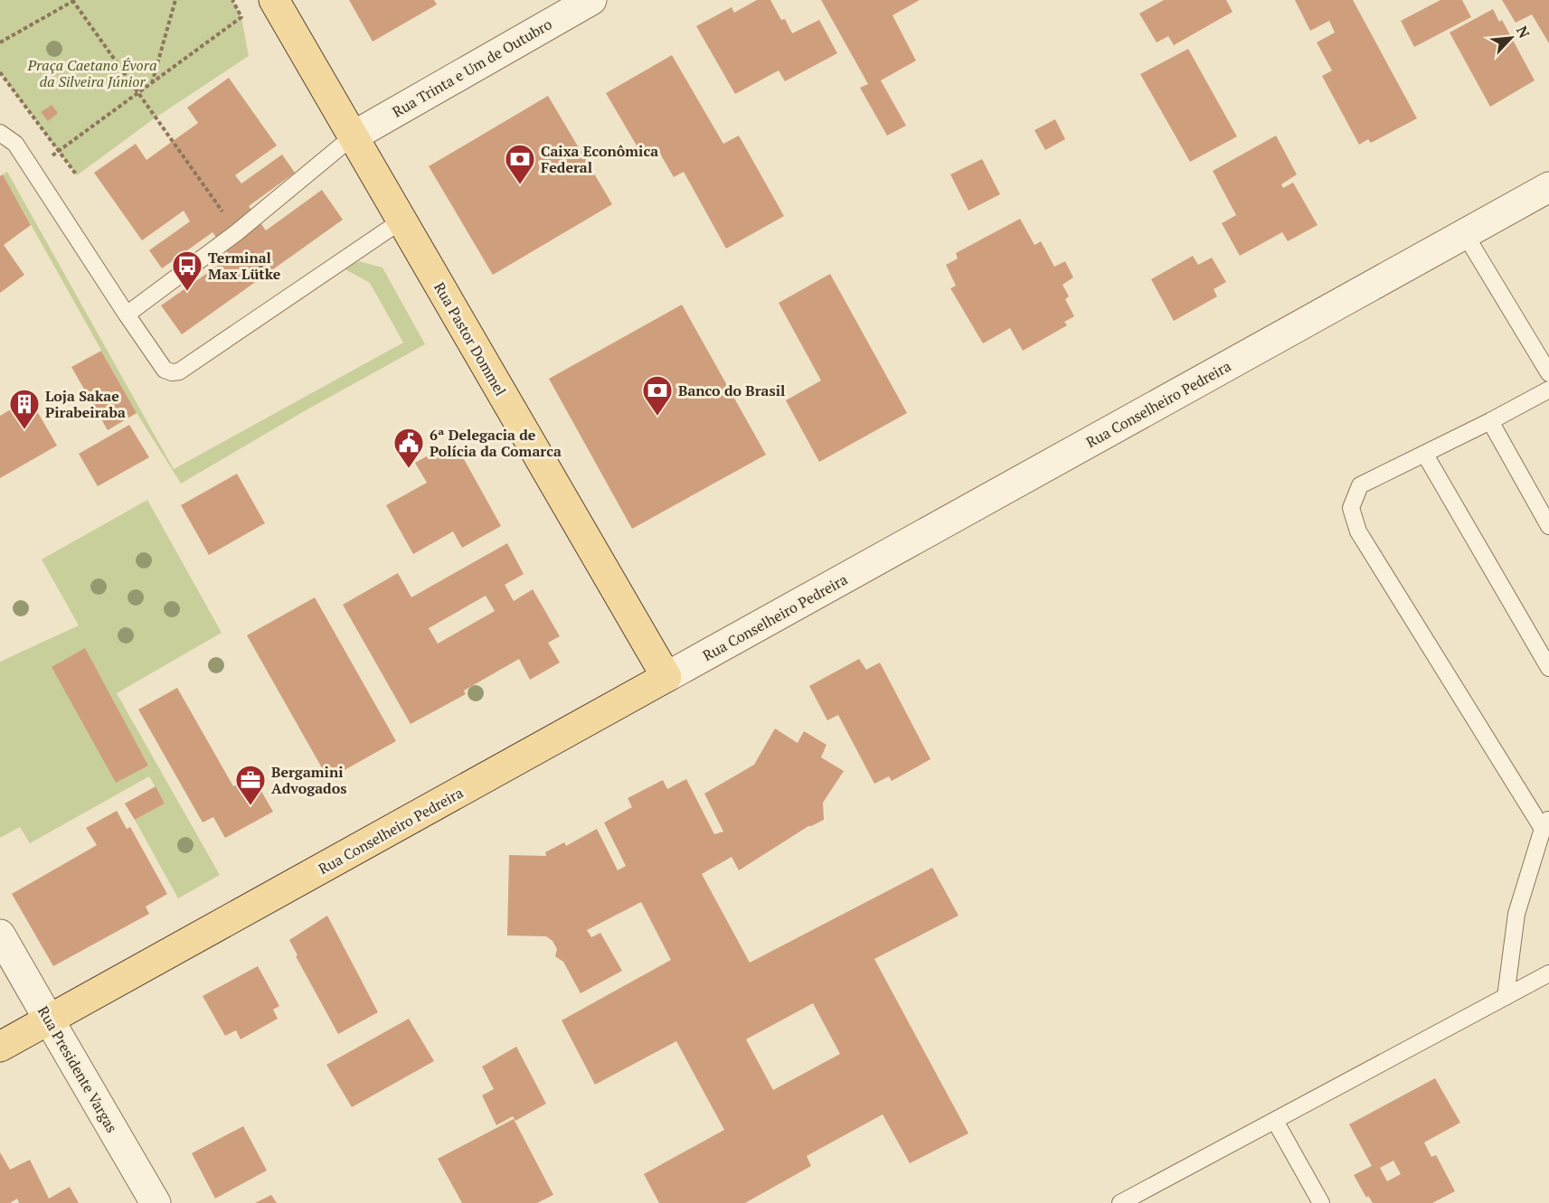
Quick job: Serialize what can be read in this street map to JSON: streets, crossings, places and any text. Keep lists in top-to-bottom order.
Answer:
{
  "streets": {
    "main road": ["Rua Pastor Dommel", "Rua Conselheiro Pedreira"],
    "street": ["Rua Trinta e Um de Outubro", "Rua Presidente Vargas"]
  },
  "crossings": [
    ["Rua Trinta e Um de Outubro", "Rua Pastor Dommel"],
    ["Rua Pastor Dommel", "Rua Conselheiro Pedreira"],
    ["Rua Conselheiro Pedreira", "Rua Presidente Vargas"]
  ],
  "parks": ["Praça Caetano Évora da Silveira Júnior"],
  "places": {
    "bank": ["Caixa Econômica Federal", "Banco do Brasil"],
    "bus stop": ["Terminal Max Lütke"],
    "building": ["Loja Sakae Pirabeiraba"],
    "public building": ["6ª Delegacia de Polícia da Comarca"],
    "office": ["Bergamini Advogados"]
  },
  "north": "top right"
}
